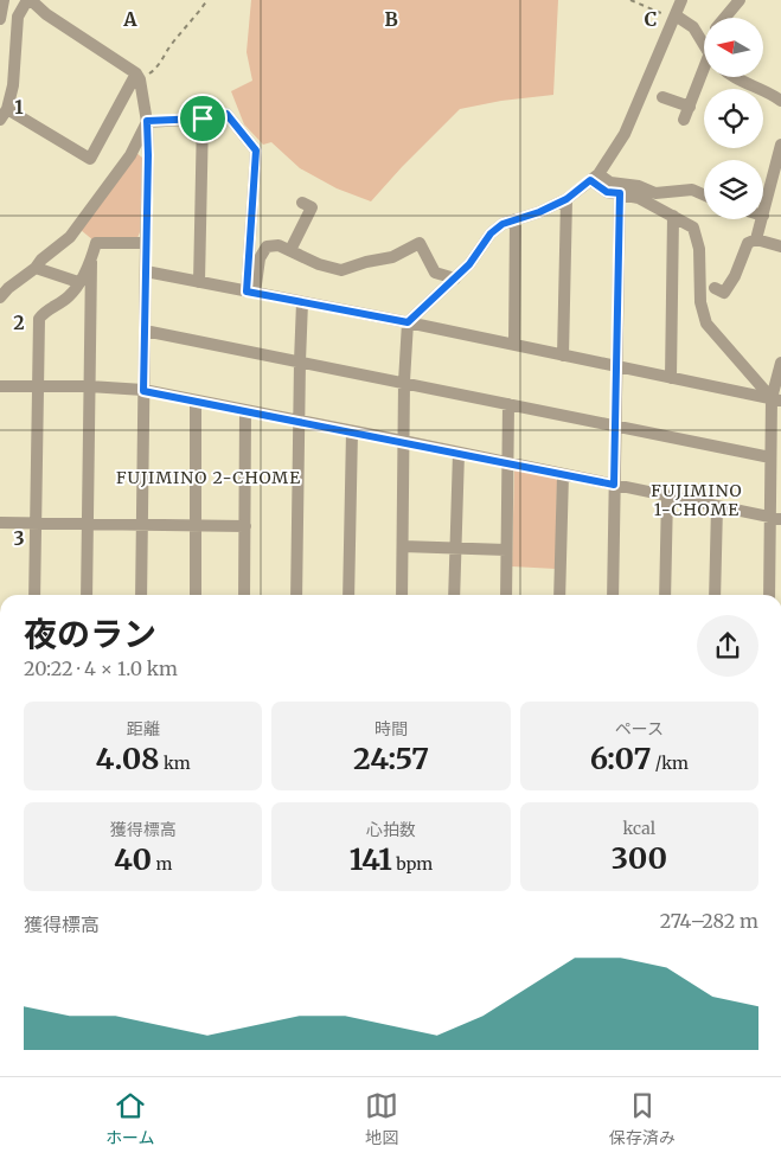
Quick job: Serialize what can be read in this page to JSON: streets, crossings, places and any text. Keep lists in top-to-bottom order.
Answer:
{
  "districts": ["FUJIMINO 2-CHOME", "FUJIMINO 1-CHOME"],
  "north": "left",
  "page": {
    "heading": ["夜のラン", "20:22 · 4 × 1.0 km"],
    "stats": [
      ["距離", "4.08 km"],
      ["時間", "24:57"],
      ["ペース", "6:07 /km"],
      ["獲得標高", "40 m"],
      ["心拍数", "141 bpm"],
      ["kcal", "300"]
    ],
    "chart": ["獲得標高", "274–282 m"],
    "tabs": ["ホーム", "地図", "保存済み"]
  },
  "grid": {
    "columns": ["A", "B", "C"],
    "rows": ["1", "2", "3"]
  }
}
